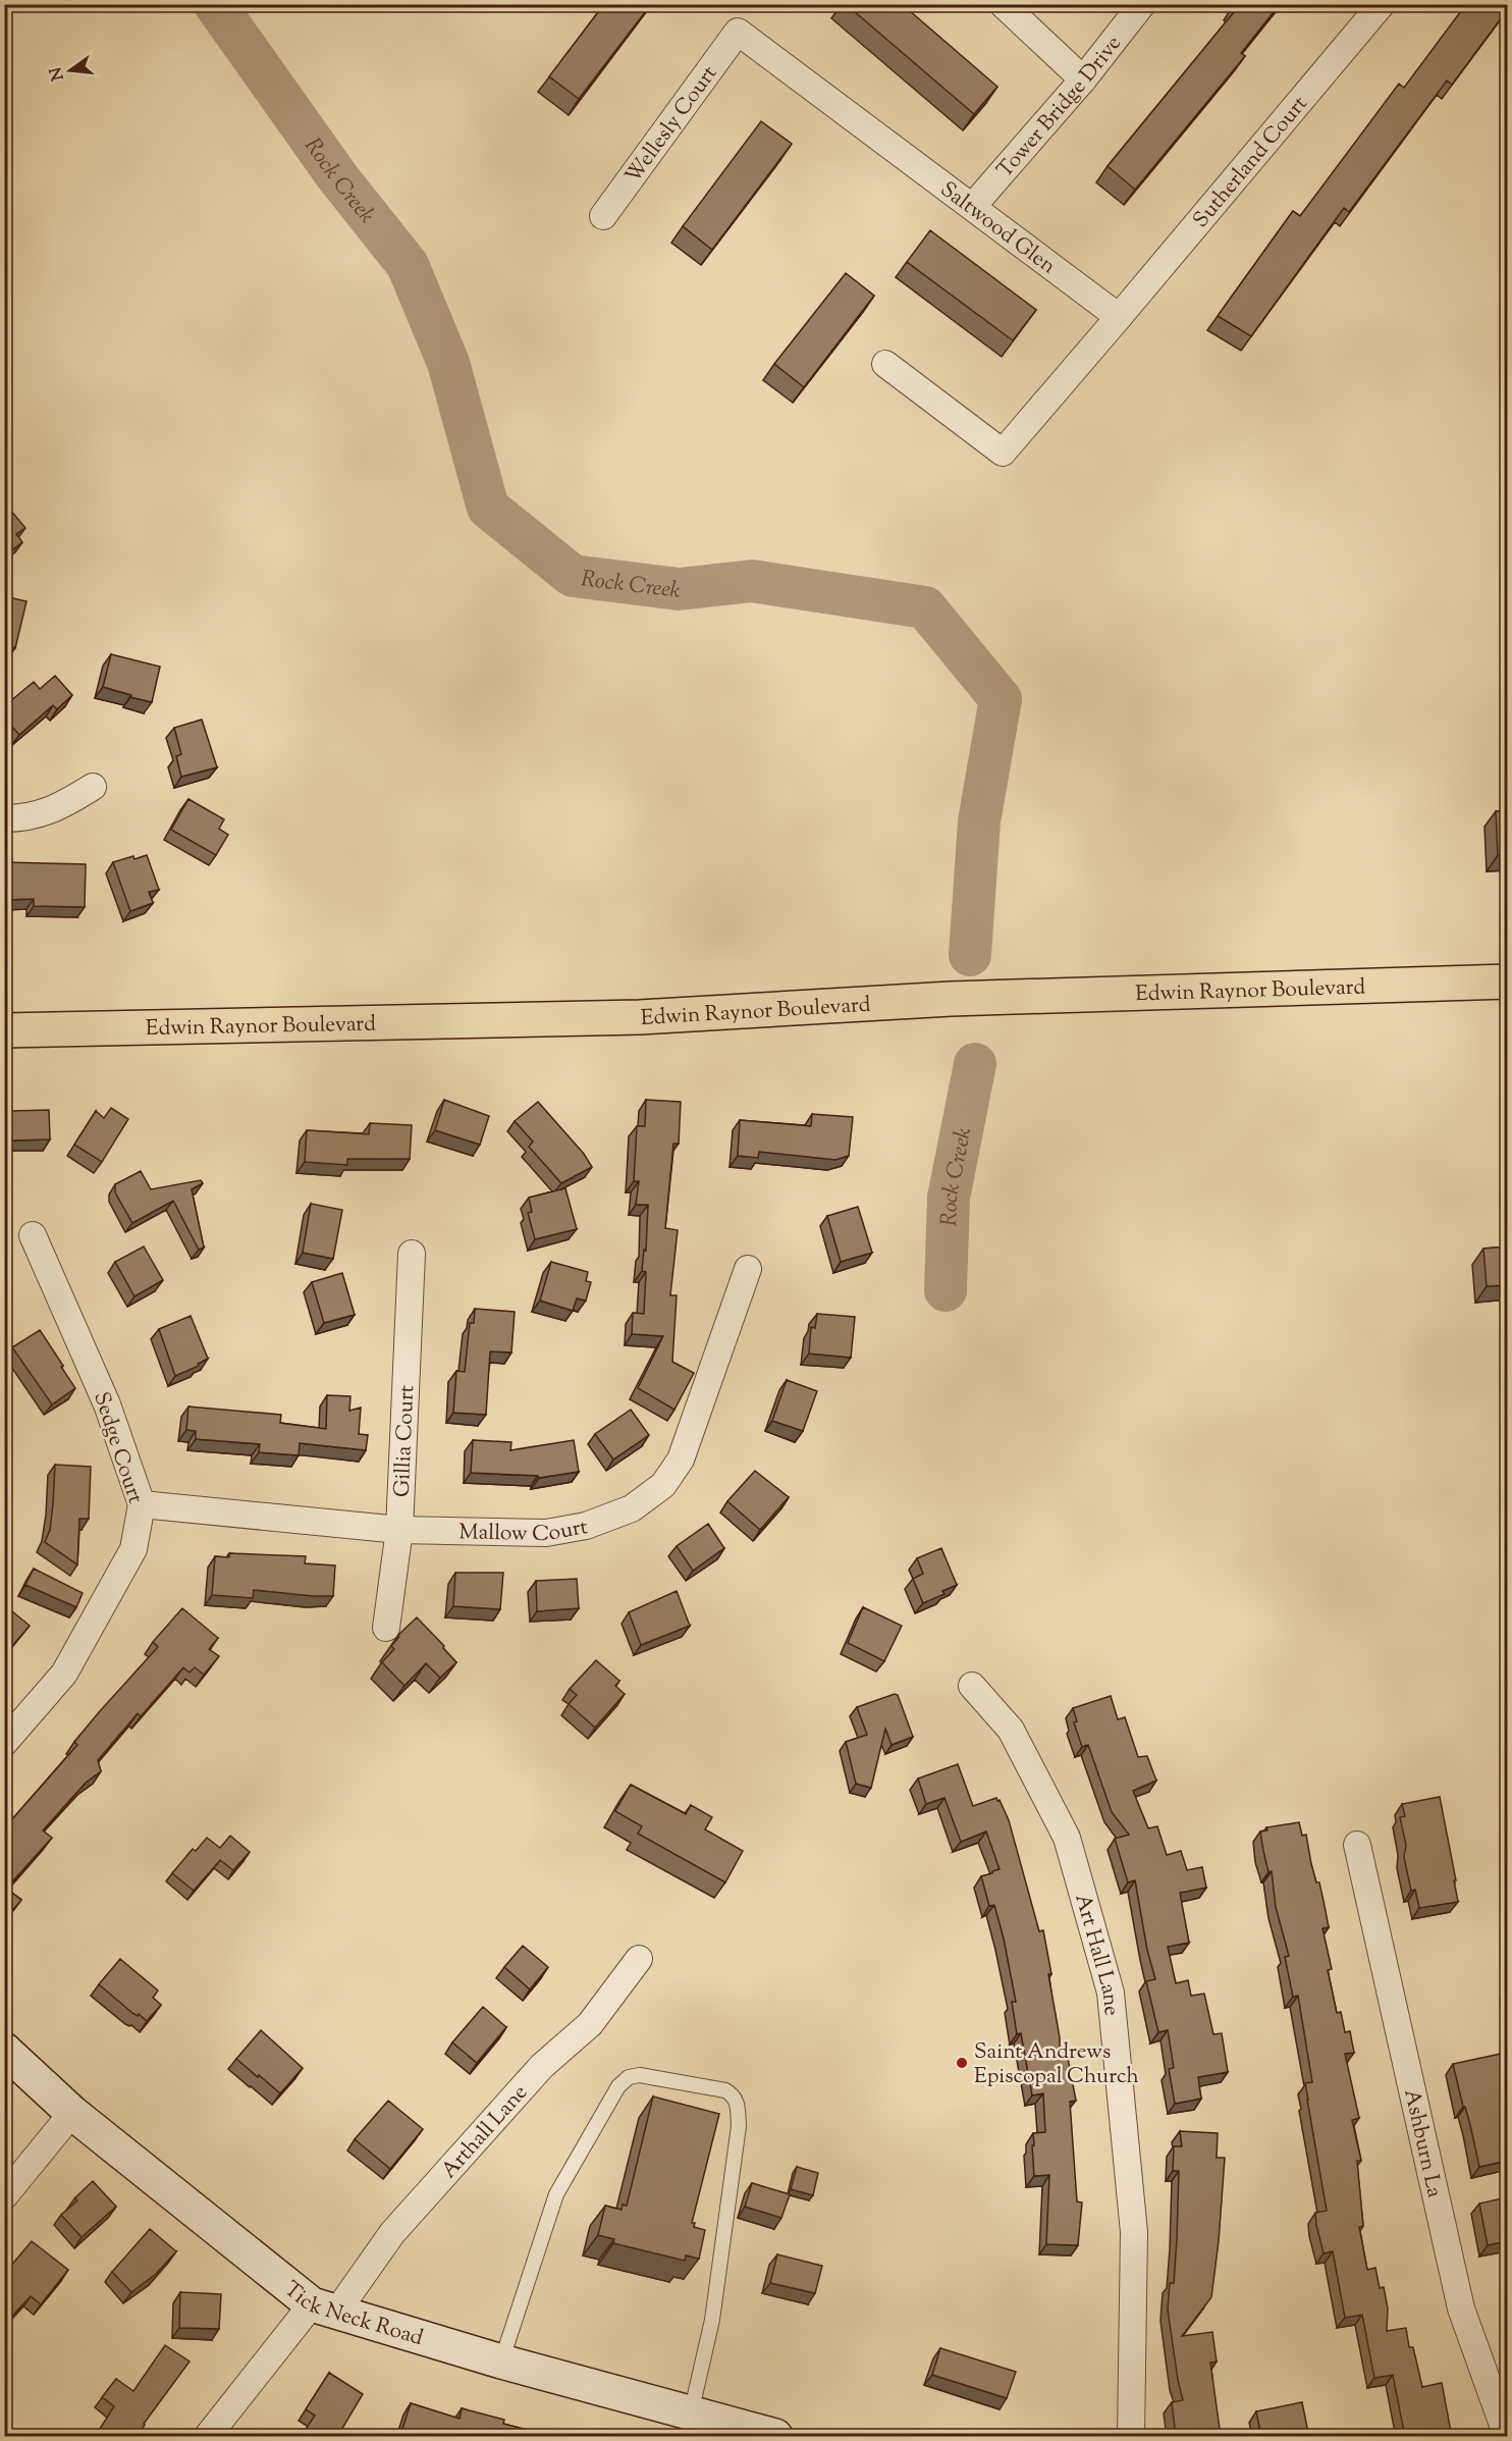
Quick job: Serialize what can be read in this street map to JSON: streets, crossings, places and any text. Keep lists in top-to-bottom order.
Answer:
{
  "streets": {
    "main road": ["Edwin Raynor Boulevard"],
    "street": [
      "Tower Bridge Drive",
      "Wellesly Court",
      "Sutherland Court",
      "Saltwood Glen",
      "Gillia Court",
      "Sedge Court",
      "Mallow Court",
      "Art Hall Lane",
      "Arthall Lane",
      "Ashburn La",
      "Tick Neck Road"
    ]
  },
  "crossings": [
    ["Tower Bridge Drive", "Saltwood Glen"],
    ["Wellesly Court", "Saltwood Glen"],
    ["Sutherland Court", "Saltwood Glen"],
    ["Gillia Court", "Mallow Court"],
    ["Sedge Court", "Mallow Court"],
    ["Arthall Lane", "Tick Neck Road"]
  ],
  "water": ["Rock Creek"],
  "places": ["Saint Andrews Episcopal Church"],
  "north": "left"
}
